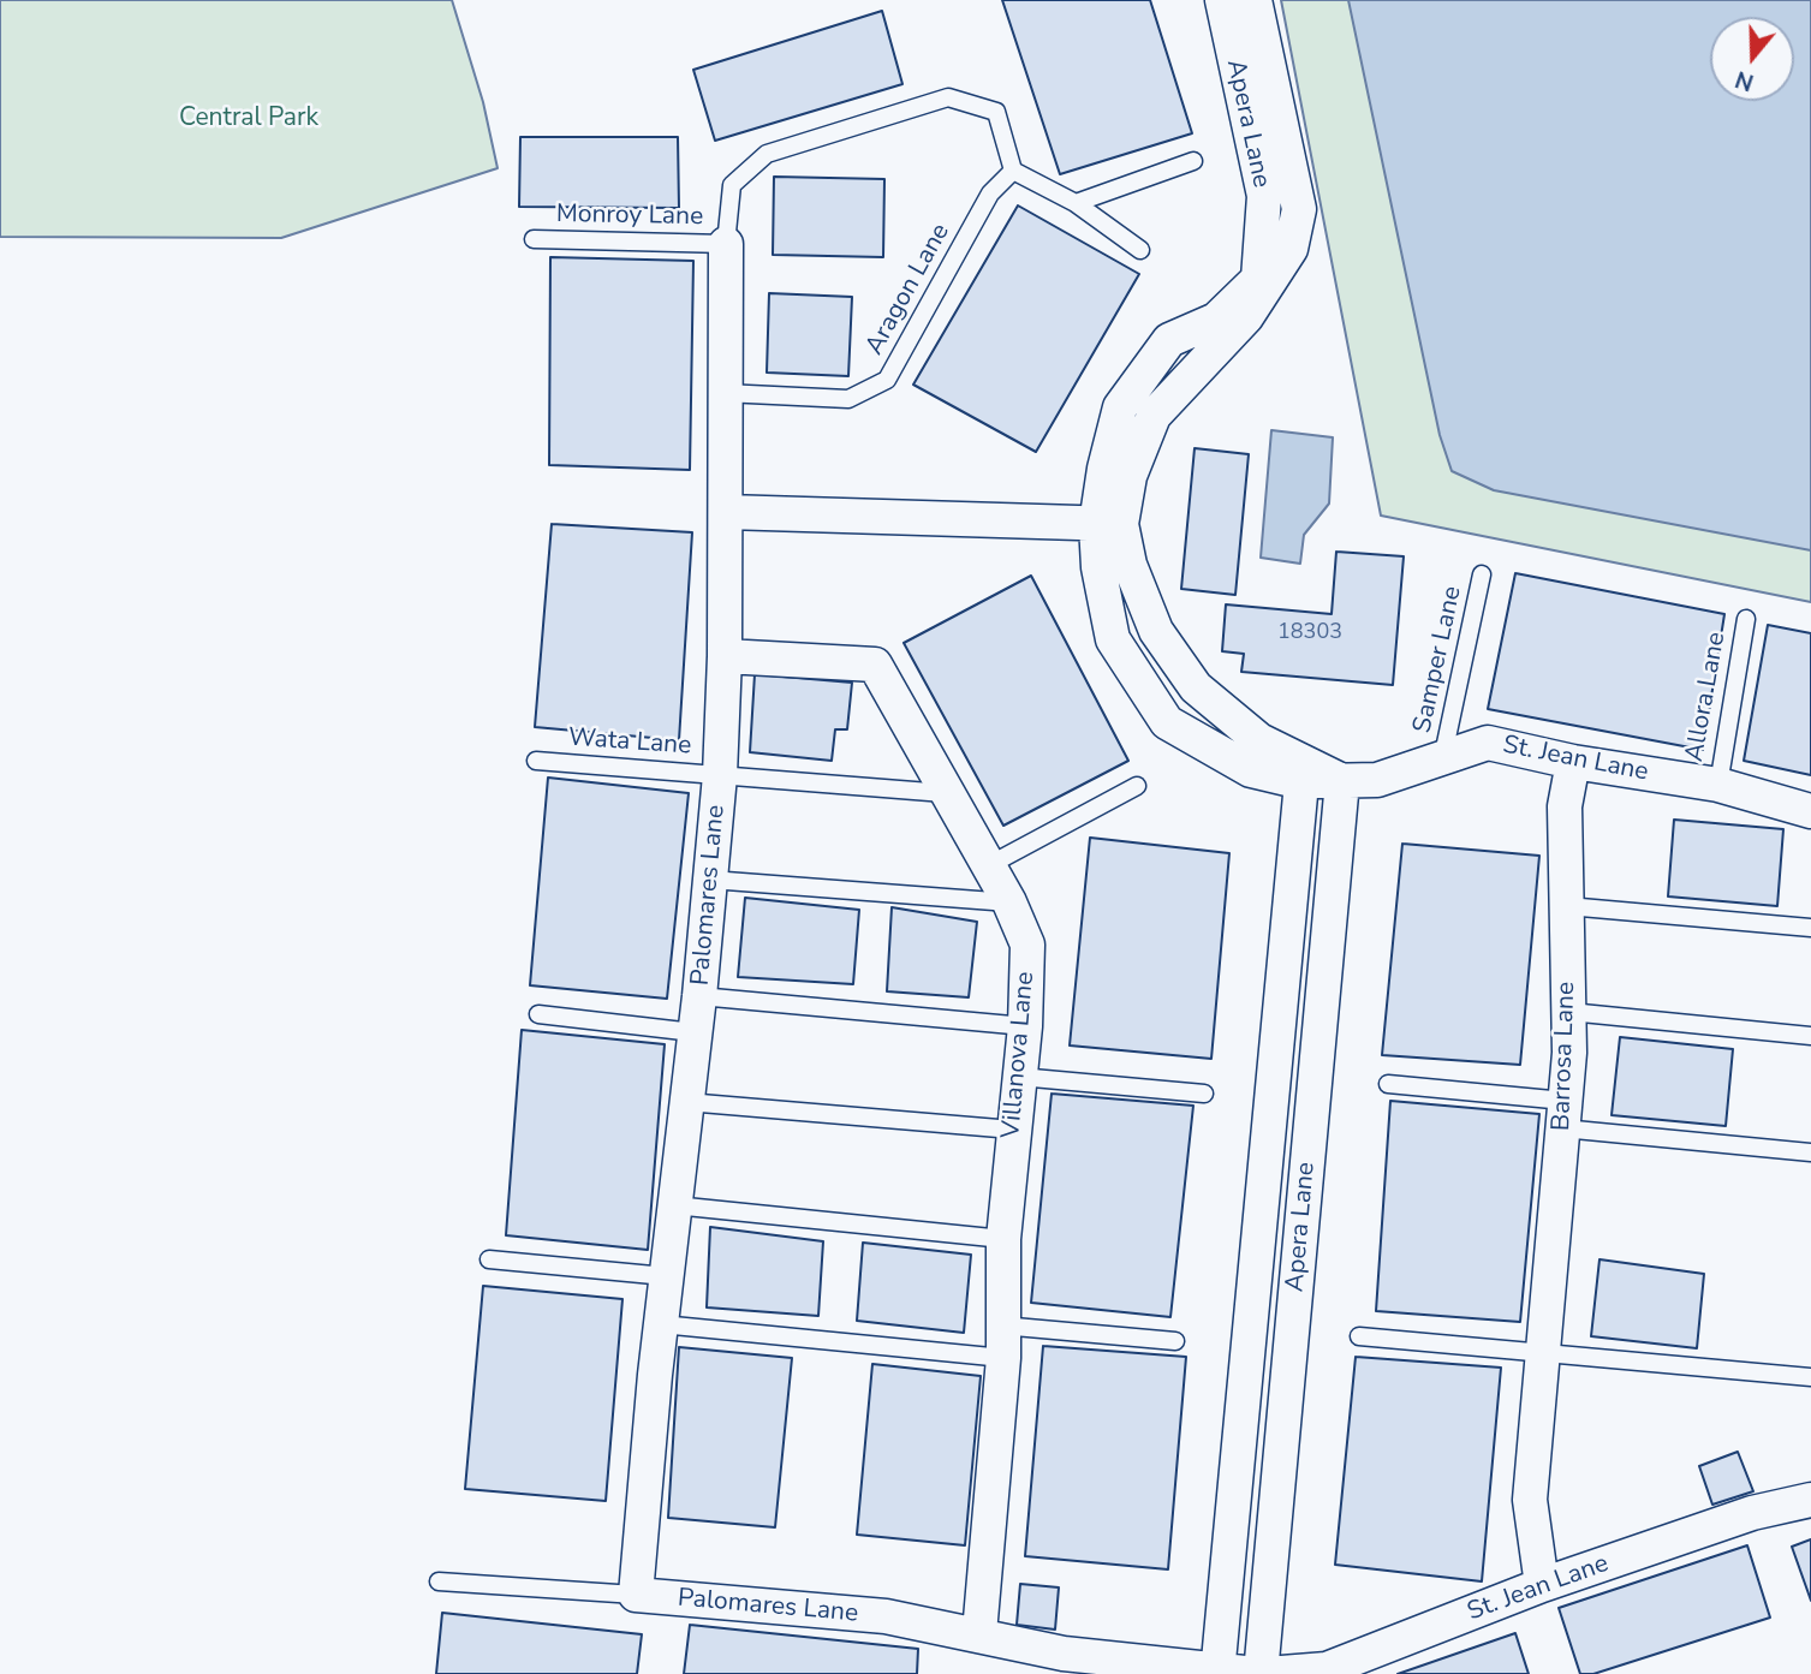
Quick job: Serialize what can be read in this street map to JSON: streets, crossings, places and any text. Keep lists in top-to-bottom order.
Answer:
{
  "streets": {
    "street": [
      "Apera Lane",
      "St. Jean Lane",
      "Palomares Lane",
      "Villanova Lane",
      "Barrosa Lane"
    ],
    "lane": [
      "Monroy Lane",
      "Aragon Lane",
      "Samper Lane",
      "Allora Lane",
      "Wata Lane"
    ]
  },
  "crossings": [
    ["Apera Lane", "St. Jean Lane"],
    ["Apera Lane", "Palomares Lane"],
    ["Monroy Lane", "Palomares Lane"],
    ["Aragon Lane", "Palomares Lane"],
    ["Samper Lane", "St. Jean Lane"],
    ["Allora Lane", "St. Jean Lane"],
    ["Wata Lane", "Palomares Lane"],
    ["Wata Lane", "Villanova Lane"],
    ["St. Jean Lane", "Barrosa Lane"],
    ["Palomares Lane", "Villanova Lane"]
  ],
  "parks": ["Central Park"],
  "house_numbers": ["18303"],
  "north": "bottom"
}
